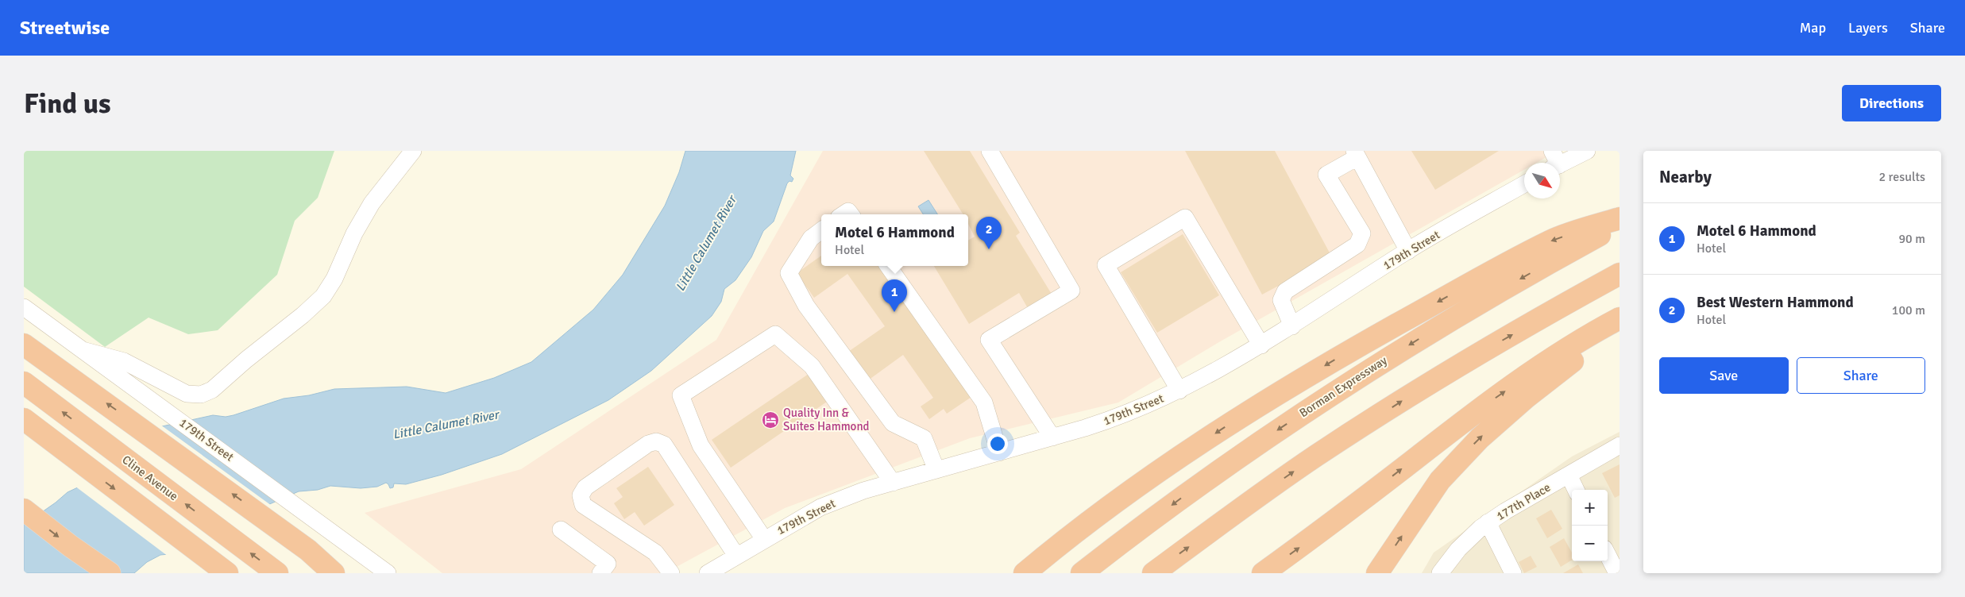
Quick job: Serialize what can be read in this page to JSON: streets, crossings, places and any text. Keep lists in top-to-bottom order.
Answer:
{
  "streets": {
    "highway": ["Borman Expressway", "Cline Avenue"],
    "street": ["179th Street", "177th Place"]
  },
  "water": ["Little Calumet River"],
  "places": {
    "hotel": ["Quality Inn & Suites Hammond"]
  },
  "north": "bottom right",
  "page": {
    "header": "Streetwise",
    "nav": ["Map", "Layers", "Share"],
    "buttons": [
      "Directions",
      ["Save", "Share"]
    ],
    "title": "Find us",
    "heading": ["Nearby", "2 results"],
    "list": [
      {
        "mark": "1",
        "name": "Motel 6 Hammond",
        "note": "Hotel",
        "value": "90 m"
      },
      {
        "mark": "2",
        "name": "Best Western Hammond",
        "note": "Hotel",
        "value": "100 m"
      }
    ],
    "popup": ["Motel 6 Hammond", "Hotel"],
    "pins": ["2", "1"],
    "map_buttons": ["+", "−"]
  }
}
